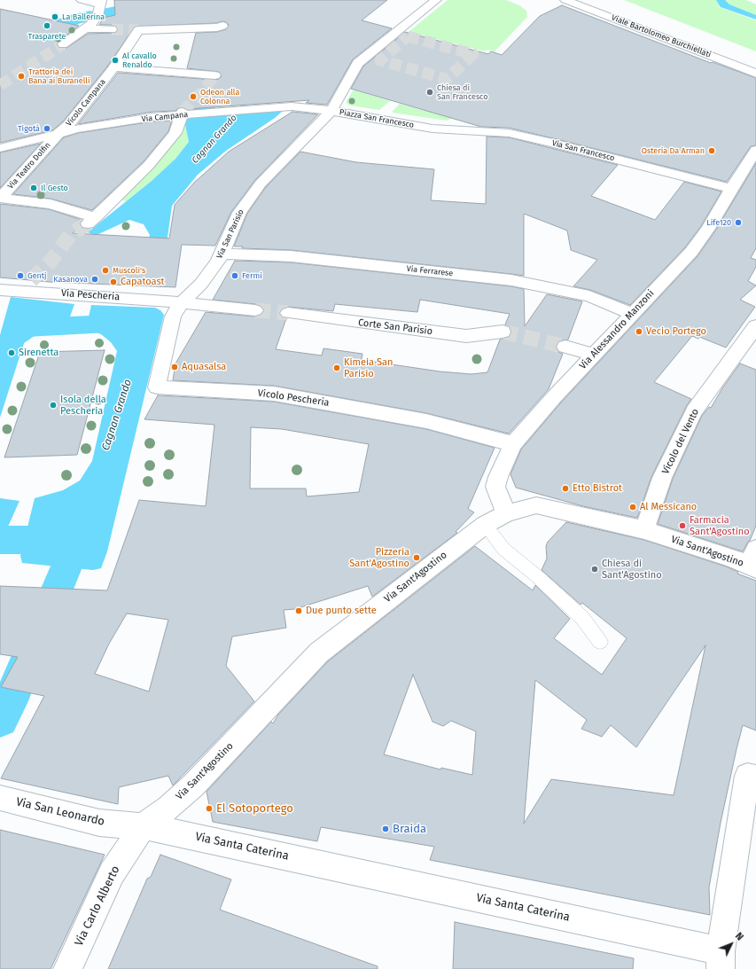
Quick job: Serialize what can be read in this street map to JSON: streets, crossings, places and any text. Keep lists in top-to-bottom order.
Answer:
{
  "streets": {
    "street": [
      "Viale Bartolomeo Burchiellati",
      "Vicolo Campana",
      "Via Campana",
      "Piazza San Francesco",
      "Via San Francesco",
      "Via Teatro Dolfin",
      "Via San Parisio",
      "Via Ferrarese",
      "Via Pescheria",
      "Corte San Parisio",
      "Via Alessandro Manzoni",
      "Vicolo Pescheria",
      "Vicolo del Vento",
      "Via Sant'Agostino",
      "Via San Leonardo",
      "Via Santa Caterina",
      "Via Carlo Alberto"
    ]
  },
  "crossings": [
    ["Vicolo Campana", "Via Campana"],
    ["Vicolo Campana", "Via Teatro Dolfin"],
    ["Via Campana", "Piazza San Francesco"],
    ["Via Campana", "Via Teatro Dolfin"],
    ["Piazza San Francesco", "Via San Francesco"],
    ["Piazza San Francesco", "Via San Parisio"],
    ["Via San Francesco", "Via Alessandro Manzoni"],
    ["Via San Parisio", "Via Ferrarese"],
    ["Via San Parisio", "Via Pescheria"],
    ["Via San Parisio", "Vicolo Pescheria"],
    ["Via Ferrarese", "Via Alessandro Manzoni"],
    ["Via Pescheria", "Vicolo Pescheria"],
    ["Via Alessandro Manzoni", "Vicolo Pescheria"],
    ["Via Alessandro Manzoni", "Via Sant'Agostino"],
    ["Vicolo del Vento", "Via Sant'Agostino"],
    ["Via Sant'Agostino", "Via San Leonardo"],
    ["Via Sant'Agostino", "Via Santa Caterina"],
    ["Via Sant'Agostino", "Via Carlo Alberto"],
    ["Via San Leonardo", "Via Santa Caterina"],
    ["Via San Leonardo", "Via Carlo Alberto"],
    ["Via Santa Caterina", "Via Carlo Alberto"]
  ],
  "water": ["Cagnan Grando"],
  "places": [
    "La Ballerina",
    "Trasparete",
    "Al cavallo Renaldo",
    "Trattoria dei Bana ai Buranelli",
    "Chiesa di San Francesco",
    "Odeon alla Colonna",
    "Tigotà",
    "Osteria Da Arman",
    "Il Gesto",
    "Life120",
    "Muscoli's",
    "Gentj",
    "Fermi",
    "Kasanova",
    "Capatoast",
    "Vecio Portego",
    "Sirenetta",
    "Aquasalsa",
    "Kimeia San Parisio",
    "Isola della Pescheria",
    "Etto Bistrot",
    "Al Messicano",
    "Farmacia Sant'Agostino",
    "Pizzeria Sant'Agostino",
    "Chiesa di Sant'Agostino",
    "Due punto sette",
    "El Sotoportego",
    "Braida"
  ],
  "north": "top right"
}
